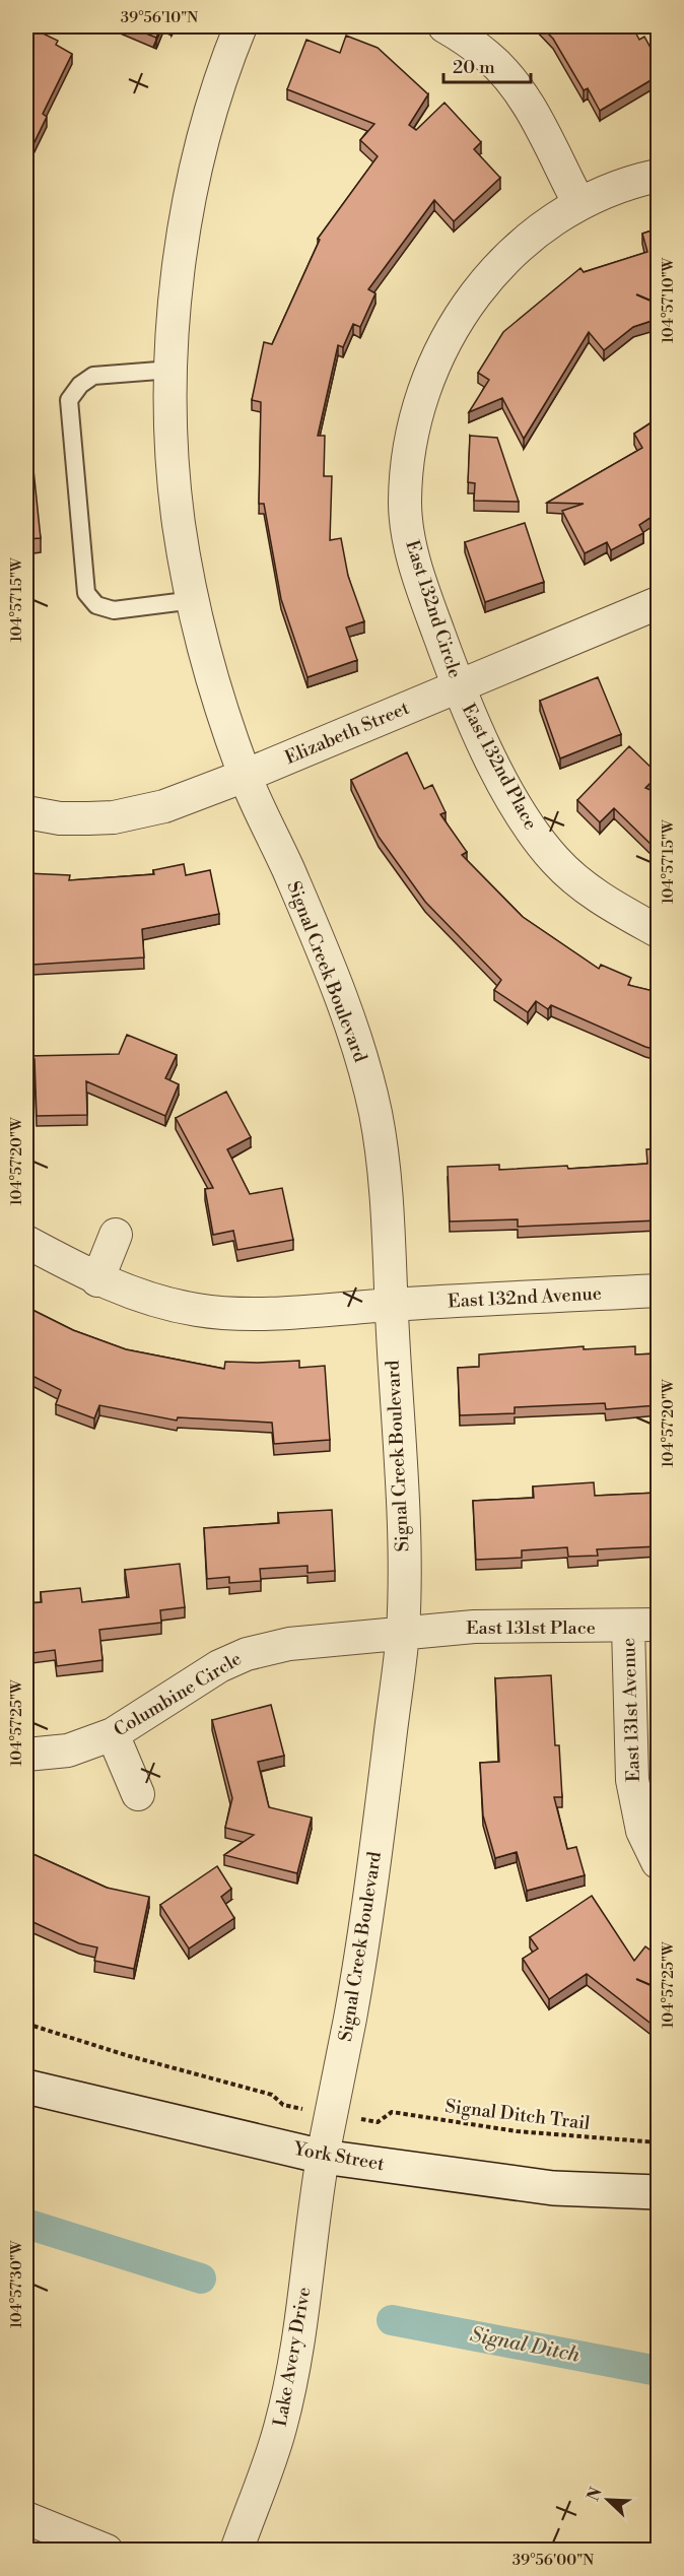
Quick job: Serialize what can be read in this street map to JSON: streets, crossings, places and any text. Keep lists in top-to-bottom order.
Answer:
{
  "streets": {
    "street": [
      "East 132nd Circle",
      "Elizabeth Street",
      "East 132nd Place",
      "Signal Creek Boulevard",
      "East 132nd Avenue",
      "East 131st Place",
      "Columbine Circle",
      "East 131st Avenue",
      "York Street",
      "Lake Avery Drive"
    ],
    "path": ["Signal Ditch Trail"]
  },
  "crossings": [
    ["East 132nd Circle", "Elizabeth Street"],
    ["East 132nd Circle", "East 132nd Place"],
    ["Elizabeth Street", "East 132nd Place"],
    ["Elizabeth Street", "Signal Creek Boulevard"],
    ["Signal Creek Boulevard", "East 132nd Avenue"],
    ["Signal Creek Boulevard", "East 131st Place"],
    ["Signal Creek Boulevard", "Columbine Circle"],
    ["Signal Creek Boulevard", "York Street"],
    ["Signal Creek Boulevard", "Lake Avery Drive"],
    ["East 131st Place", "Columbine Circle"],
    ["East 131st Place", "East 131st Avenue"],
    ["York Street", "Lake Avery Drive"]
  ],
  "water": ["Signal Ditch"],
  "scale_bar": "20 m",
  "north": "top left",
  "coordinates": [
    "39°56'10\"N",
    "104°57'10\"W",
    "104°57'15\"W",
    "104°57'20\"W",
    "104°57'25\"W",
    "104°57'30\"W",
    "39°56'00\"N"
  ]
}
